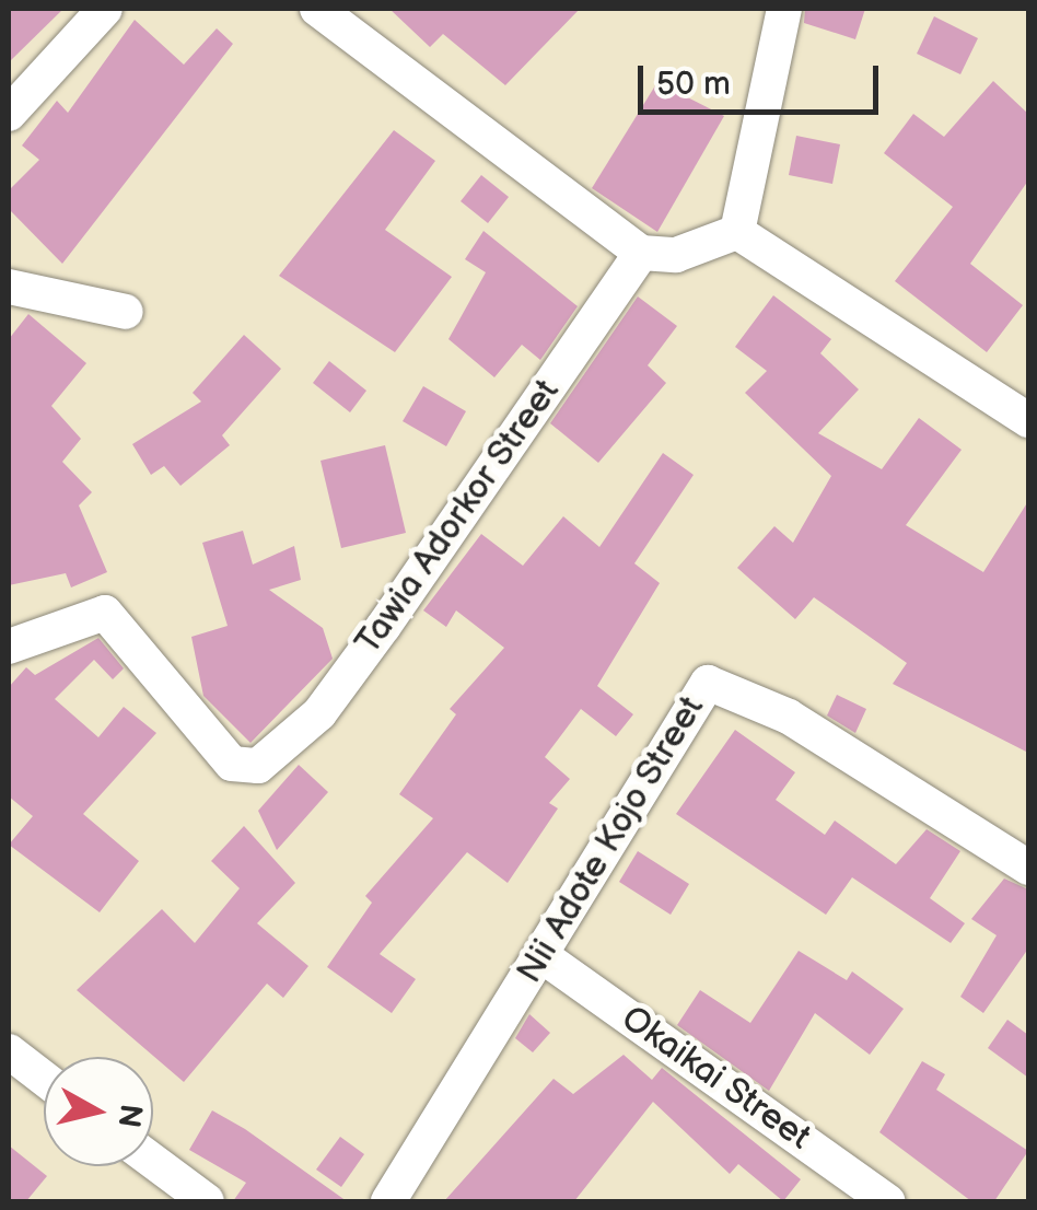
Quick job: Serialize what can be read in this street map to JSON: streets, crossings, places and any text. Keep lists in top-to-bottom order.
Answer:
{
  "streets": {
    "street": ["Tawia Adorkor Street", "Nii Adote Kojo Street", "Okaikai Street"]
  },
  "crossings": [
    ["Nii Adote Kojo Street", "Okaikai Street"]
  ],
  "scale_bar": "50 m",
  "north": "right"
}
